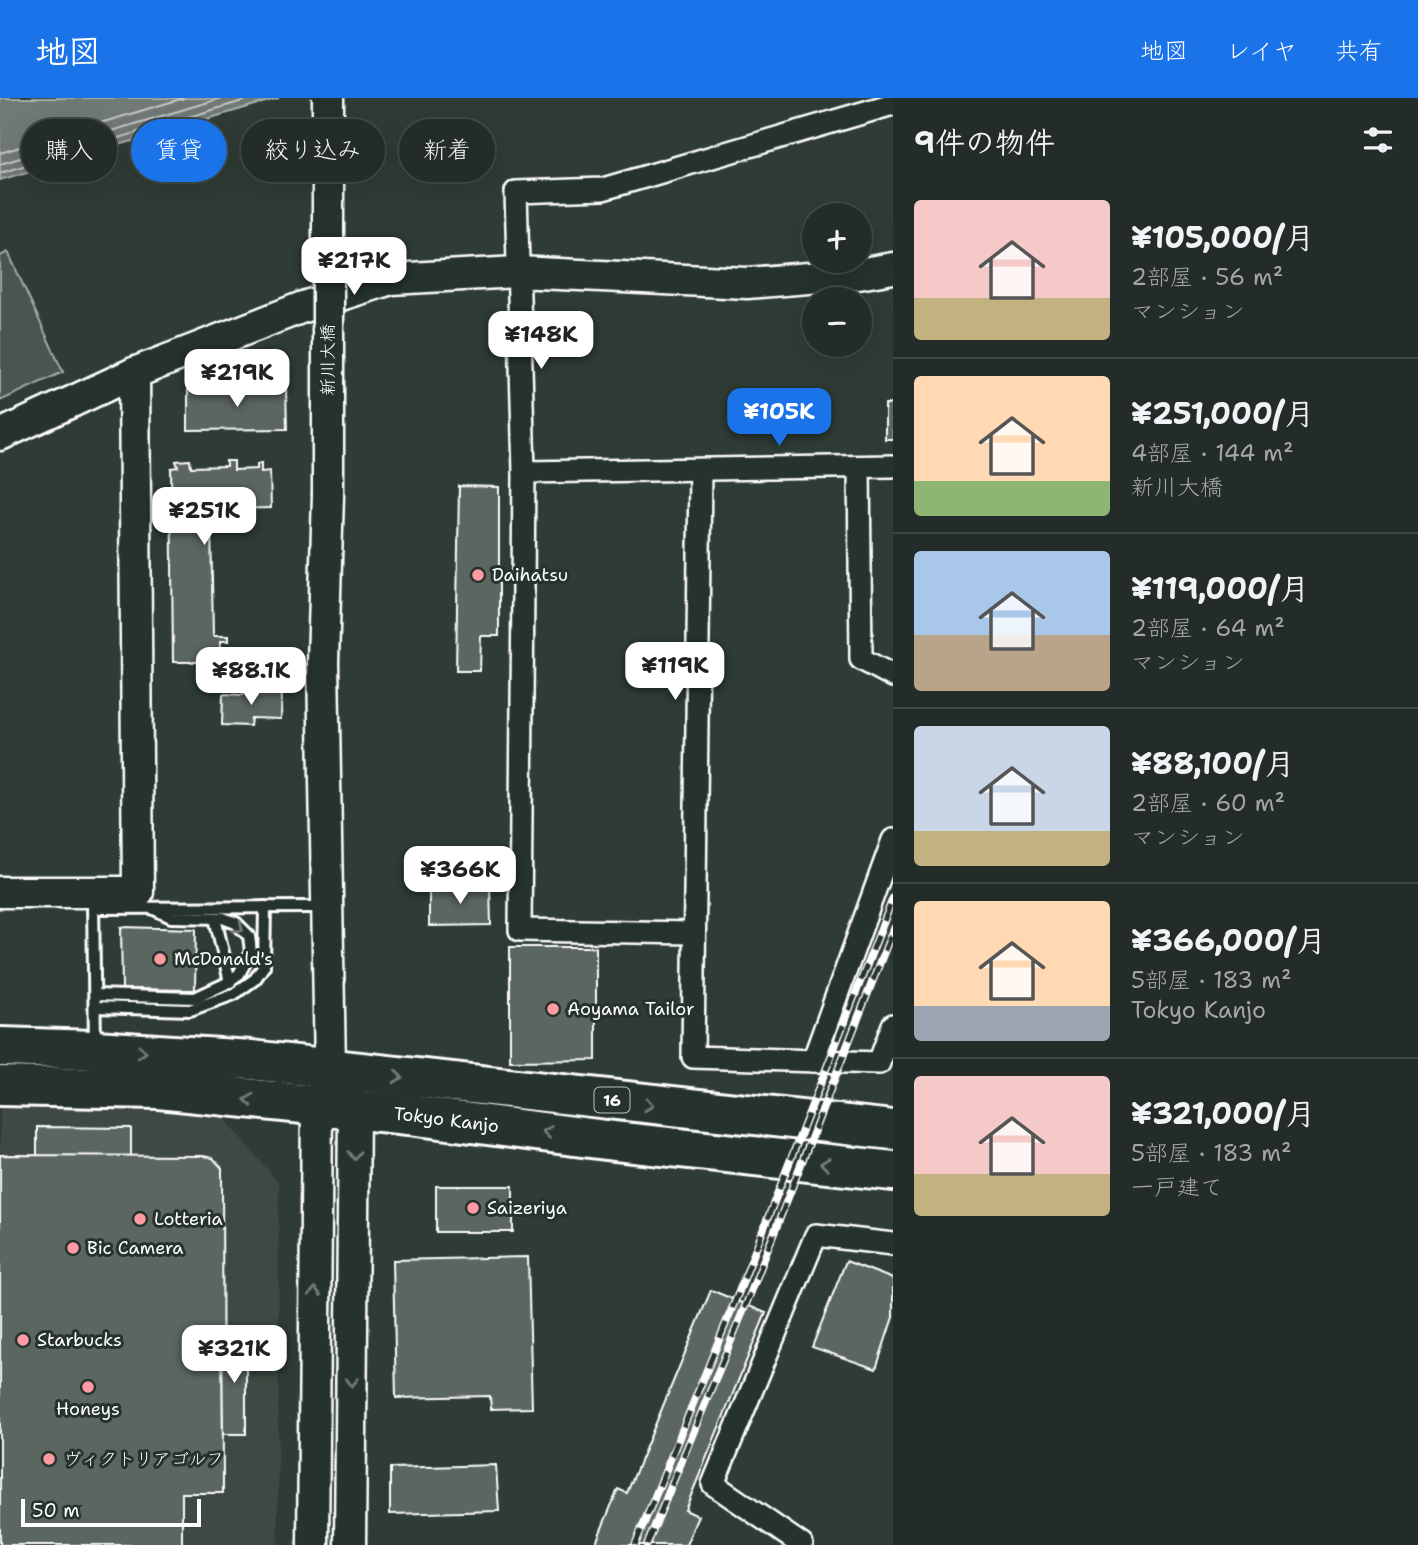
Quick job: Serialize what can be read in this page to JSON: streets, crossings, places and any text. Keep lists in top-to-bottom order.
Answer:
{
  "streets": {
    "highway": ["16", "Tokyo Kanjo"],
    "street": ["新川大橋"]
  },
  "crossings": [
    ["新川大橋", "Tokyo Kanjo"]
  ],
  "places": [
    "Daihatsu",
    "McDonald's",
    "Aoyama Tailor",
    "Saizeriya",
    "Lotteria",
    "Bic Camera",
    "Starbucks",
    "Honeys",
    "ヴィクトリアゴルフ"
  ],
  "scale_bar": "50 m",
  "page": {
    "header": "地図",
    "nav": ["地図", "レイヤ", "共有"],
    "heading": "9件の物件",
    "chip": [
      "購入",
      "賃貸",
      "絞り込み",
      "新着"
    ],
    "list": [
      {
        "name": "¥105,000/月",
        "note": "2部屋 · 56 m² · マンション"
      },
      {
        "name": "¥251,000/月",
        "note": "4部屋 · 144 m² · 新川大橋"
      },
      {
        "name": "¥119,000/月",
        "note": "2部屋 · 64 m² · マンション"
      },
      {
        "name": "¥88,100/月",
        "note": "2部屋 · 60 m² · マンション"
      },
      {
        "name": "¥366,000/月",
        "note": "5部屋 · 183 m² · Tokyo Kanjo"
      },
      {
        "name": "¥321,000/月",
        "note": "5部屋 · 183 m² · 一戸建て"
      }
    ],
    "map_buttons": ["+", "−"],
    "price": [
      "¥217K",
      "¥148K",
      "¥219K",
      "¥105K",
      "¥251K",
      "¥119K",
      "¥88.1K",
      "¥366K",
      "¥321K"
    ],
    "scale": "50 m"
  }
}
